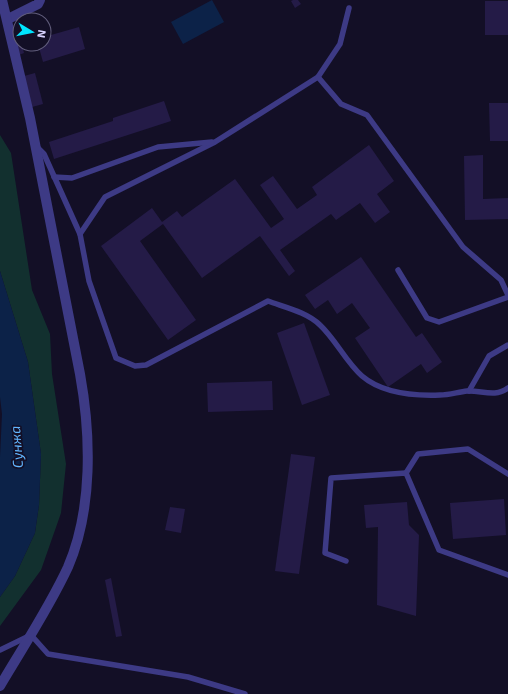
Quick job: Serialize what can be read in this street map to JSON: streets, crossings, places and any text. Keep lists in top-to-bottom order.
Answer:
{
  "water": ["Сунжа"],
  "north": "right"
}
